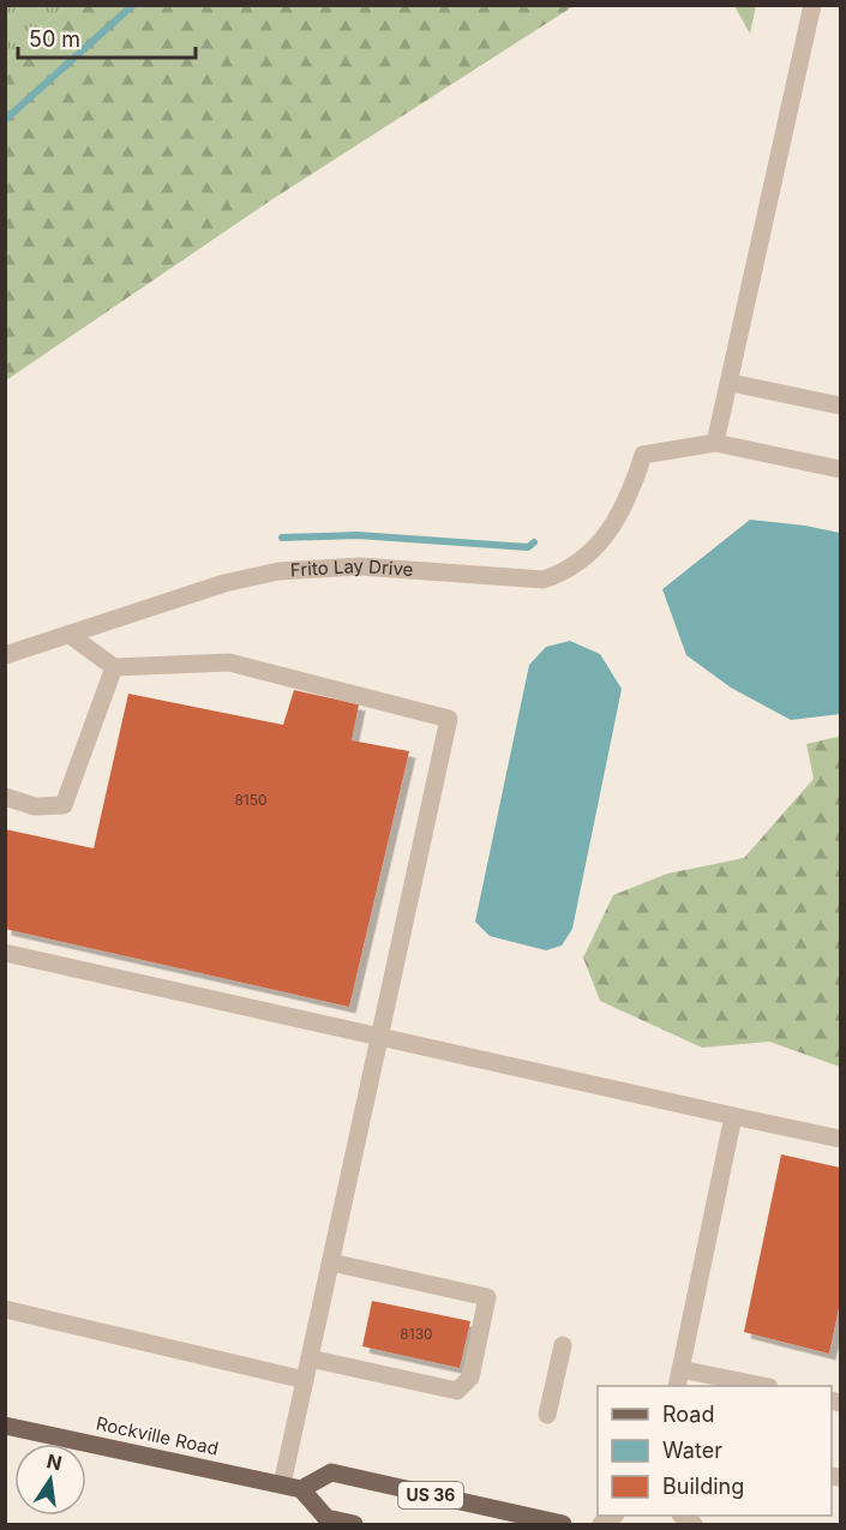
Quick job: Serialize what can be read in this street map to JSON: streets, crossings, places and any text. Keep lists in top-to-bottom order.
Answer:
{
  "streets": {
    "main road": ["Rockville Road", "US 36"],
    "street": ["Frito Lay Drive"]
  },
  "crossings": [
    ["Rockville Road", "US 36"]
  ],
  "house_numbers": ["8150", "8130"],
  "legend": ["Road", "Water", "Building"],
  "scale_bar": "50 m",
  "north": "top"
}
